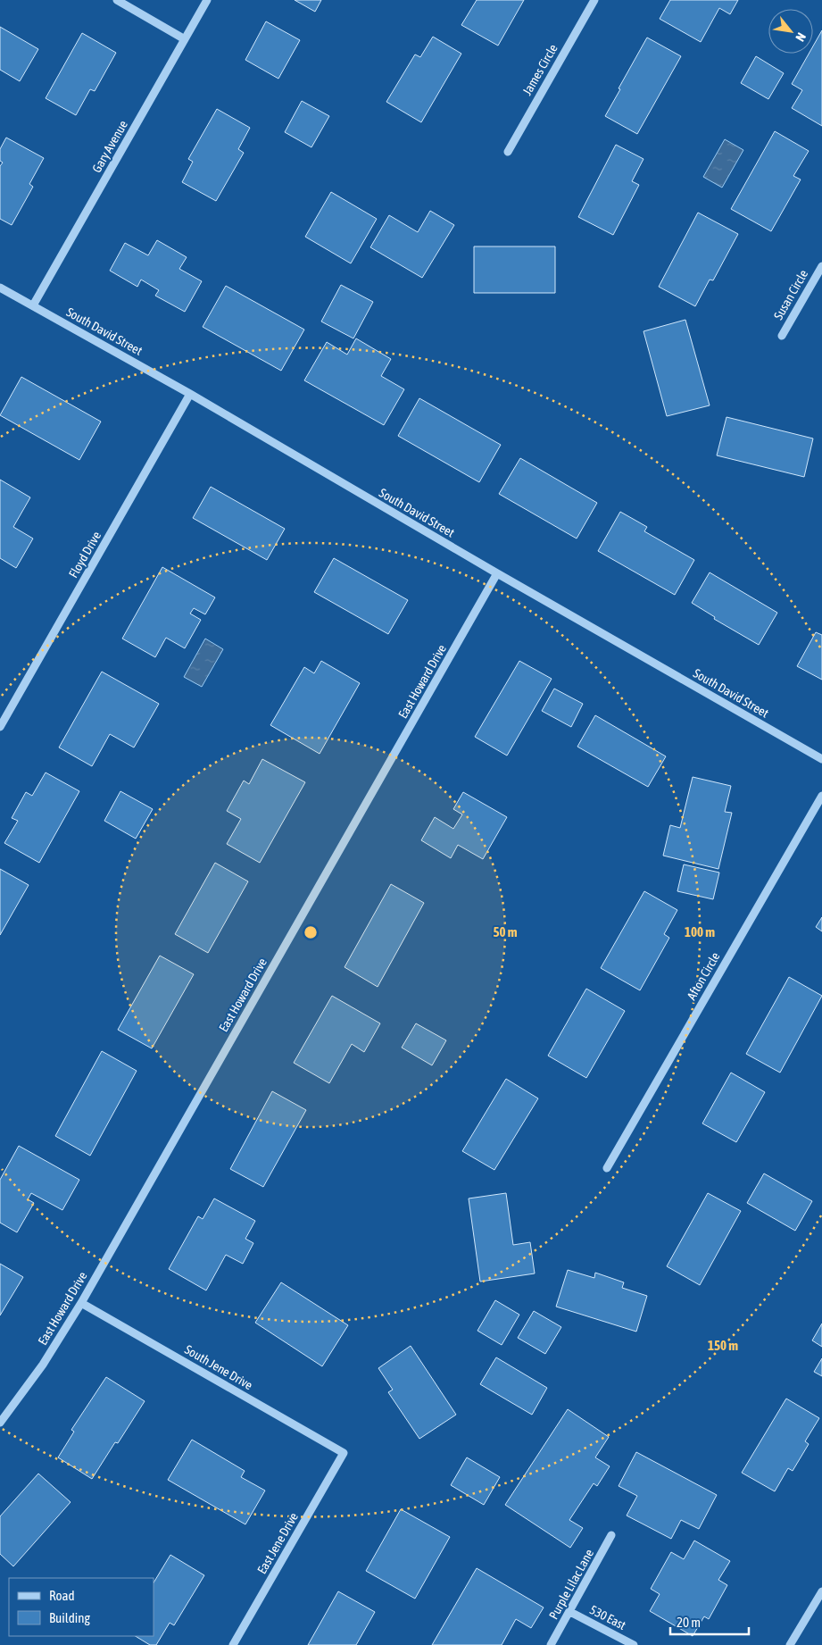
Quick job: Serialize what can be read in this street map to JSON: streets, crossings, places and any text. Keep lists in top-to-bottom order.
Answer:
{
  "streets": {
    "street": [
      "James Circle",
      "Gary Avenue",
      "Susan Circle",
      "South David Street",
      "Floyd Drive",
      "East Howard Drive",
      "Afton Circle",
      "South Jene Drive",
      "East Jene Drive",
      "Purple Lilac Lane",
      "530 East"
    ]
  },
  "crossings": [
    ["Gary Avenue", "South David Street"],
    ["South David Street", "Floyd Drive"],
    ["South David Street", "East Howard Drive"],
    ["East Howard Drive", "South Jene Drive"],
    ["South Jene Drive", "East Jene Drive"],
    ["Purple Lilac Lane", "530 East"]
  ],
  "legend": ["Road", "Building"],
  "scale_bar": "20 m",
  "north": "bottom right",
  "rings": ["50 m", "100 m", "150 m"]
}
